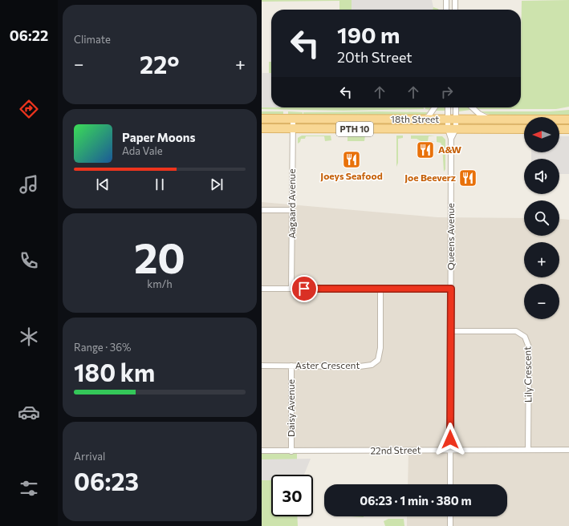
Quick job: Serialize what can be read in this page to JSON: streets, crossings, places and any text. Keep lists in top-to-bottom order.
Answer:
{
  "streets": {
    "main road": ["18th Street", "PTH 10"],
    "street": [
      "Aagaard Avenue",
      "Queens Avenue",
      "Aster Crescent",
      "Lily Crescent",
      "Daisy Avenue",
      "22nd Street"
    ]
  },
  "crossings": [
    ["18th Street", "Aagaard Avenue"],
    ["Queens Avenue", "Lily Crescent"],
    ["Queens Avenue", "22nd Street"],
    ["Aster Crescent", "Daisy Avenue"],
    ["Lily Crescent", "22nd Street"],
    ["Daisy Avenue", "22nd Street"]
  ],
  "places": {
    "restaurant": ["A&W", "Joeys Seafood", "Joe Beeverz"]
  },
  "north": "left",
  "page": {
    "tabs": "06:22",
    "tile": [
      "Climate",
      ["20", "km/h"],
      ["Range · 36%", "180 km"],
      ["Arrival", "06:23"]
    ],
    "turn": ["190 m", "20th Street"],
    "heat": ["−", "22°", "+"],
    "map_buttons": ["+", "−"],
    "song": ["Paper Moons", "Ada Vale"],
    "limit": "30",
    "trip": "06:23 · 1 min · 380 m"
  }
}
